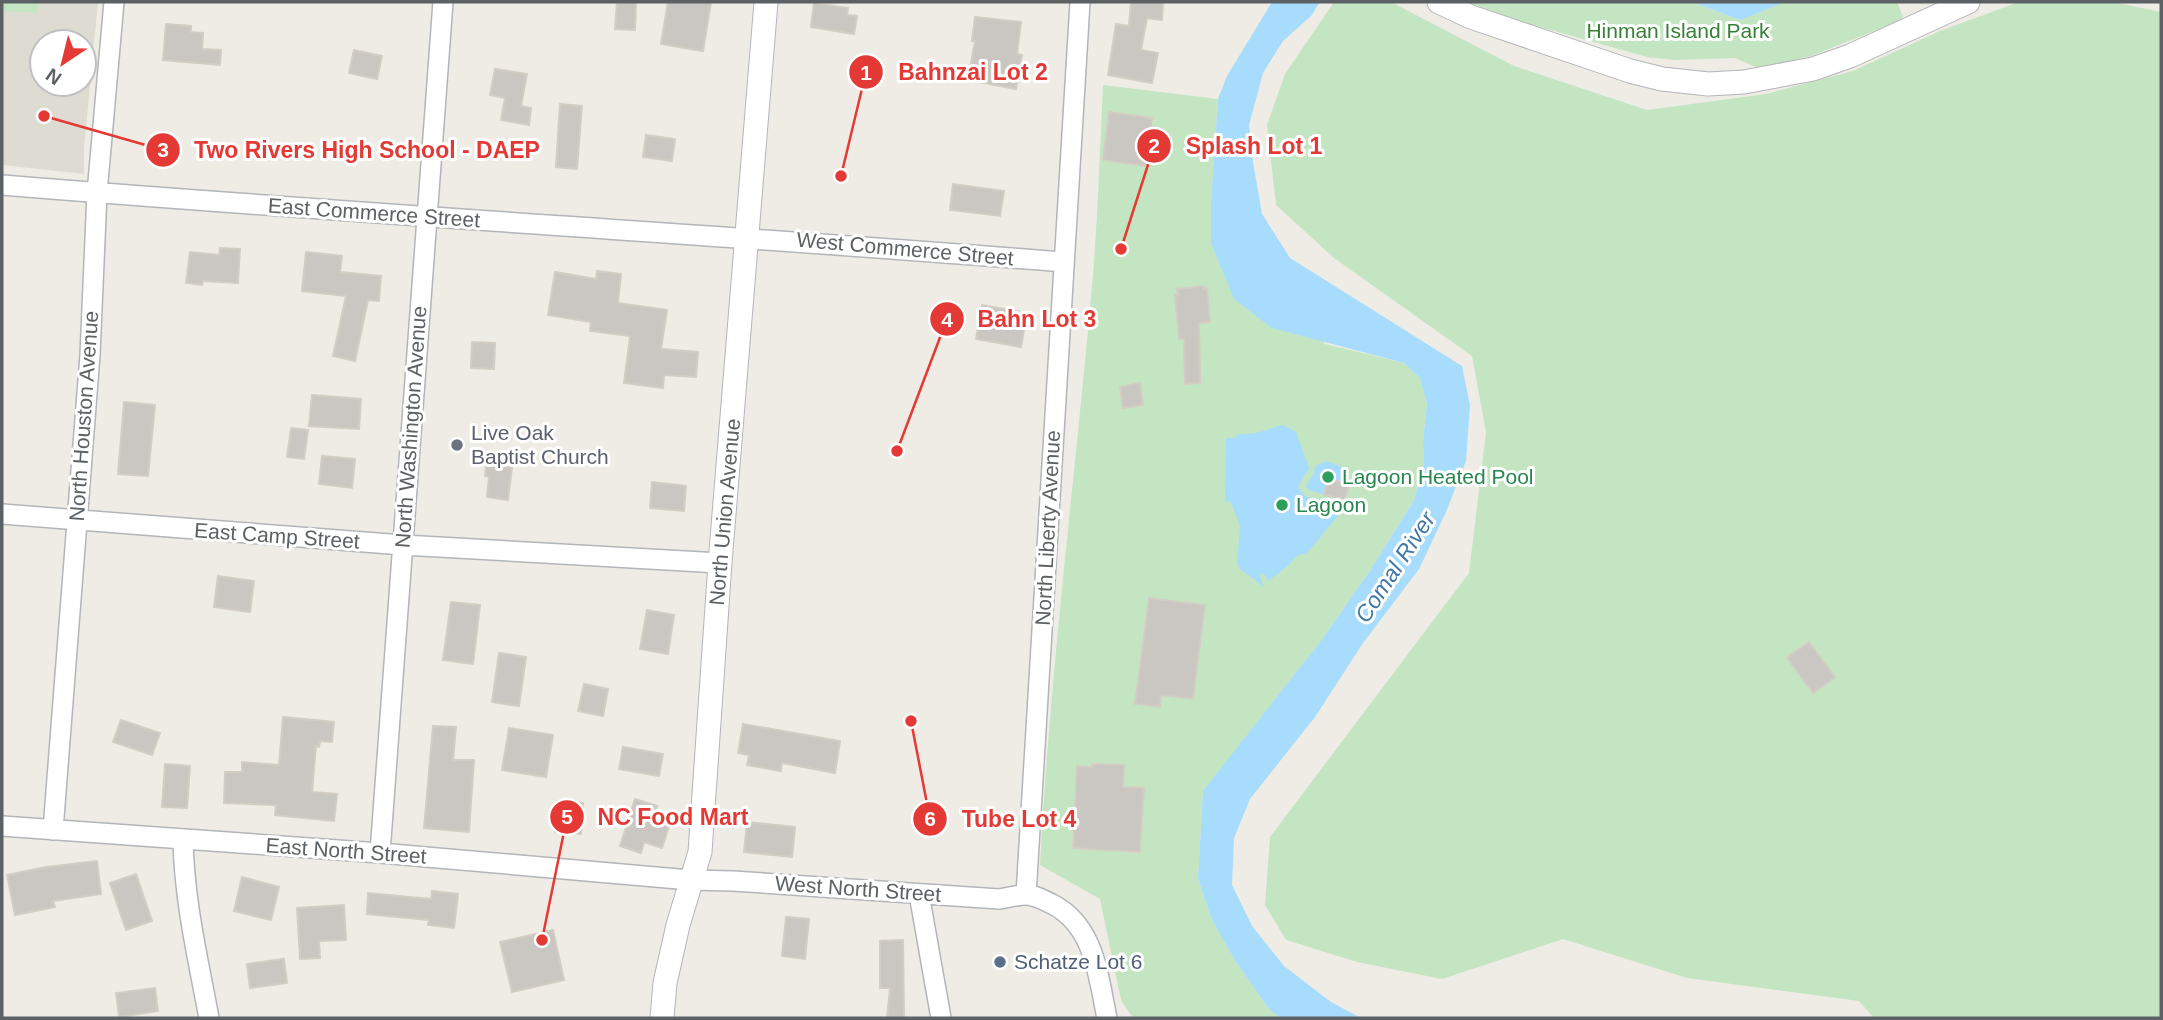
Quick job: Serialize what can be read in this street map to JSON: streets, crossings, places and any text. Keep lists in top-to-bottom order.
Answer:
{
  "streets": {
    "street": [
      "East Commerce Street",
      "West Commerce Street",
      "North Houston Avenue",
      "North Washington Avenue",
      "North Union Avenue",
      "North Liberty Avenue",
      "East Camp Street",
      "East North Street",
      "West North Street"
    ]
  },
  "crossings": [
    ["East Commerce Street", "West Commerce Street"],
    ["East Commerce Street", "North Houston Avenue"],
    ["East Commerce Street", "North Washington Avenue"],
    ["East Commerce Street", "North Union Avenue"],
    ["West Commerce Street", "North Union Avenue"],
    ["West Commerce Street", "North Liberty Avenue"],
    ["North Houston Avenue", "East Camp Street"],
    ["North Houston Avenue", "East North Street"],
    ["North Washington Avenue", "East Camp Street"],
    ["North Washington Avenue", "East North Street"],
    ["North Union Avenue", "East Camp Street"],
    ["North Union Avenue", "East North Street"],
    ["North Union Avenue", "West North Street"],
    ["North Liberty Avenue", "West North Street"],
    ["East North Street", "West North Street"]
  ],
  "water": ["Comal River"],
  "parks": ["Hinman Island Park"],
  "places": [
    "Two Rivers High School - DAEP",
    "Bahnzai Lot 2",
    "Splash Lot 1",
    "Live Oak Baptist Church",
    "Bahn Lot 3",
    "Lagoon Heated Pool",
    "Lagoon",
    "Tube Lot 4",
    "NC Food Mart",
    "Schatze Lot 6"
  ],
  "north": "bottom left"
}
